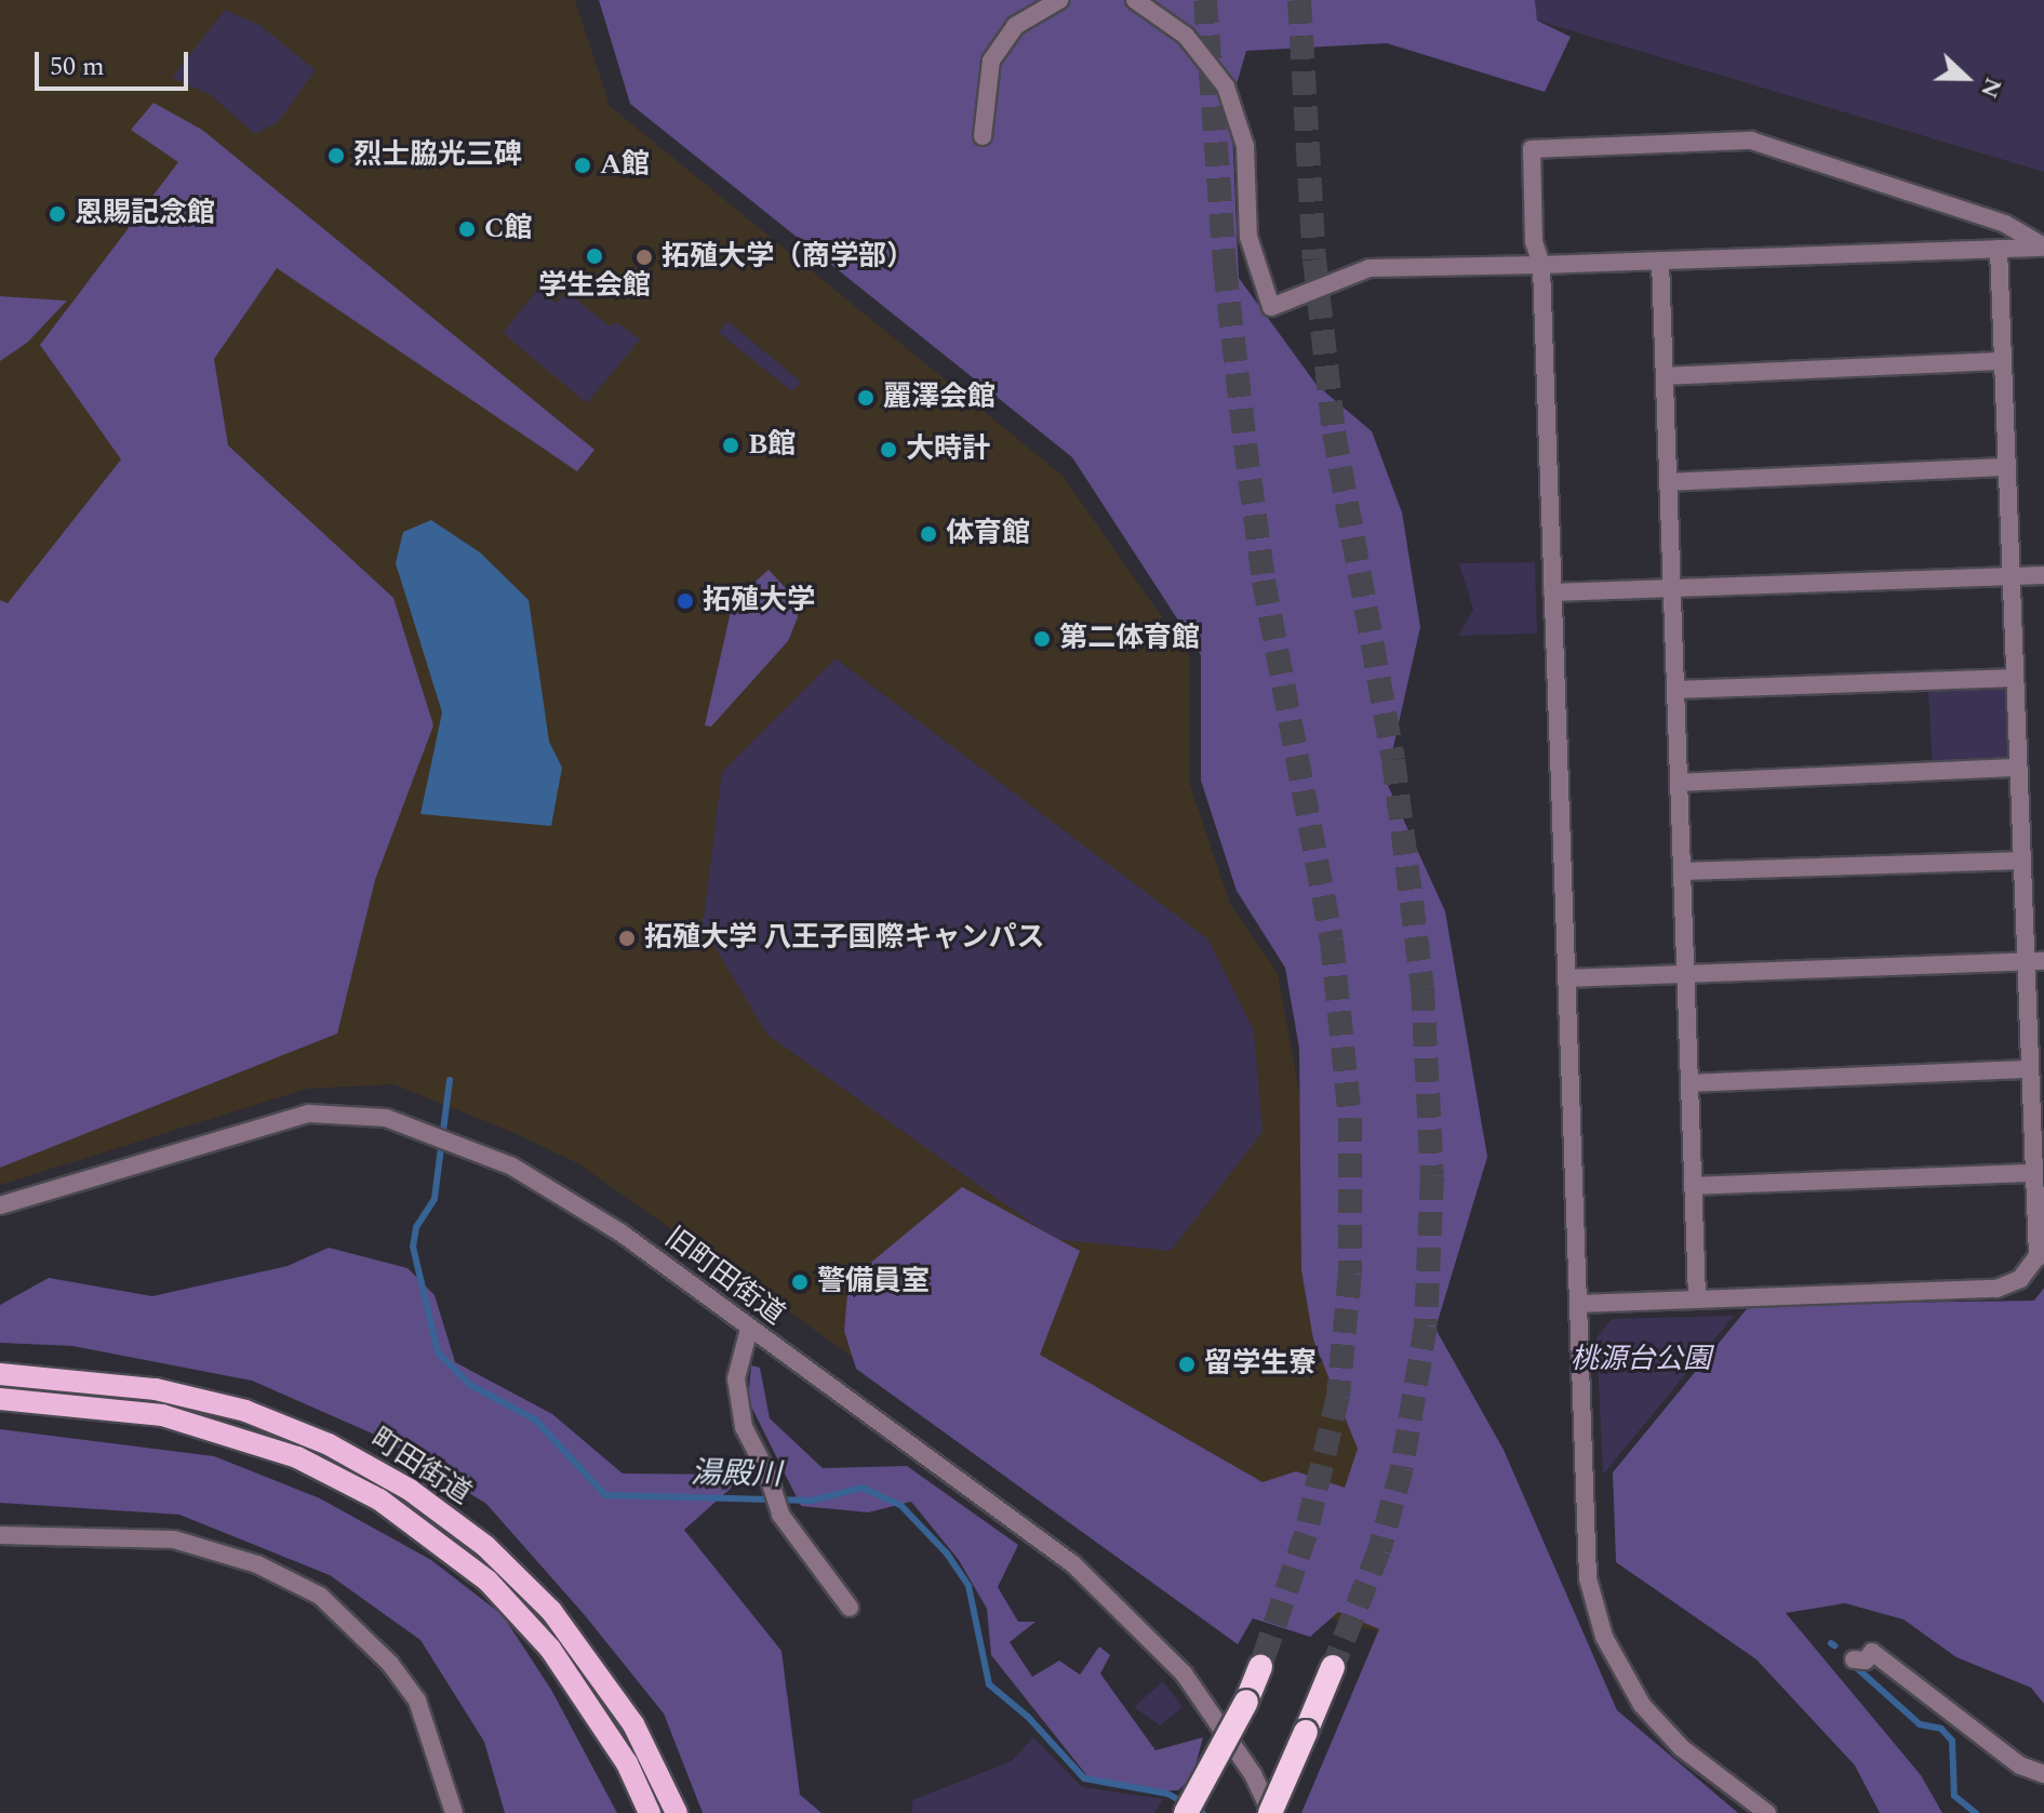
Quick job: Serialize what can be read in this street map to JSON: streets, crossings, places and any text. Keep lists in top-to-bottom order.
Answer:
{
  "streets": {
    "main road": ["町田街道"],
    "street": ["旧町田街道"]
  },
  "water": ["湯殿川"],
  "parks": ["桃源台公園"],
  "places": [
    "烈士脇光三碑",
    "A館",
    "恩賜記念館",
    "C館",
    "学生会館",
    "拓殖大学（商学部）",
    "麗澤会館",
    "B館",
    "大時計",
    "体育館",
    "拓殖大学",
    "第二体育館",
    "拓殖大学 八王子国際キャンパス",
    "警備員室",
    "留学生寮"
  ],
  "scale_bar": "50 m",
  "north": "right"
}
